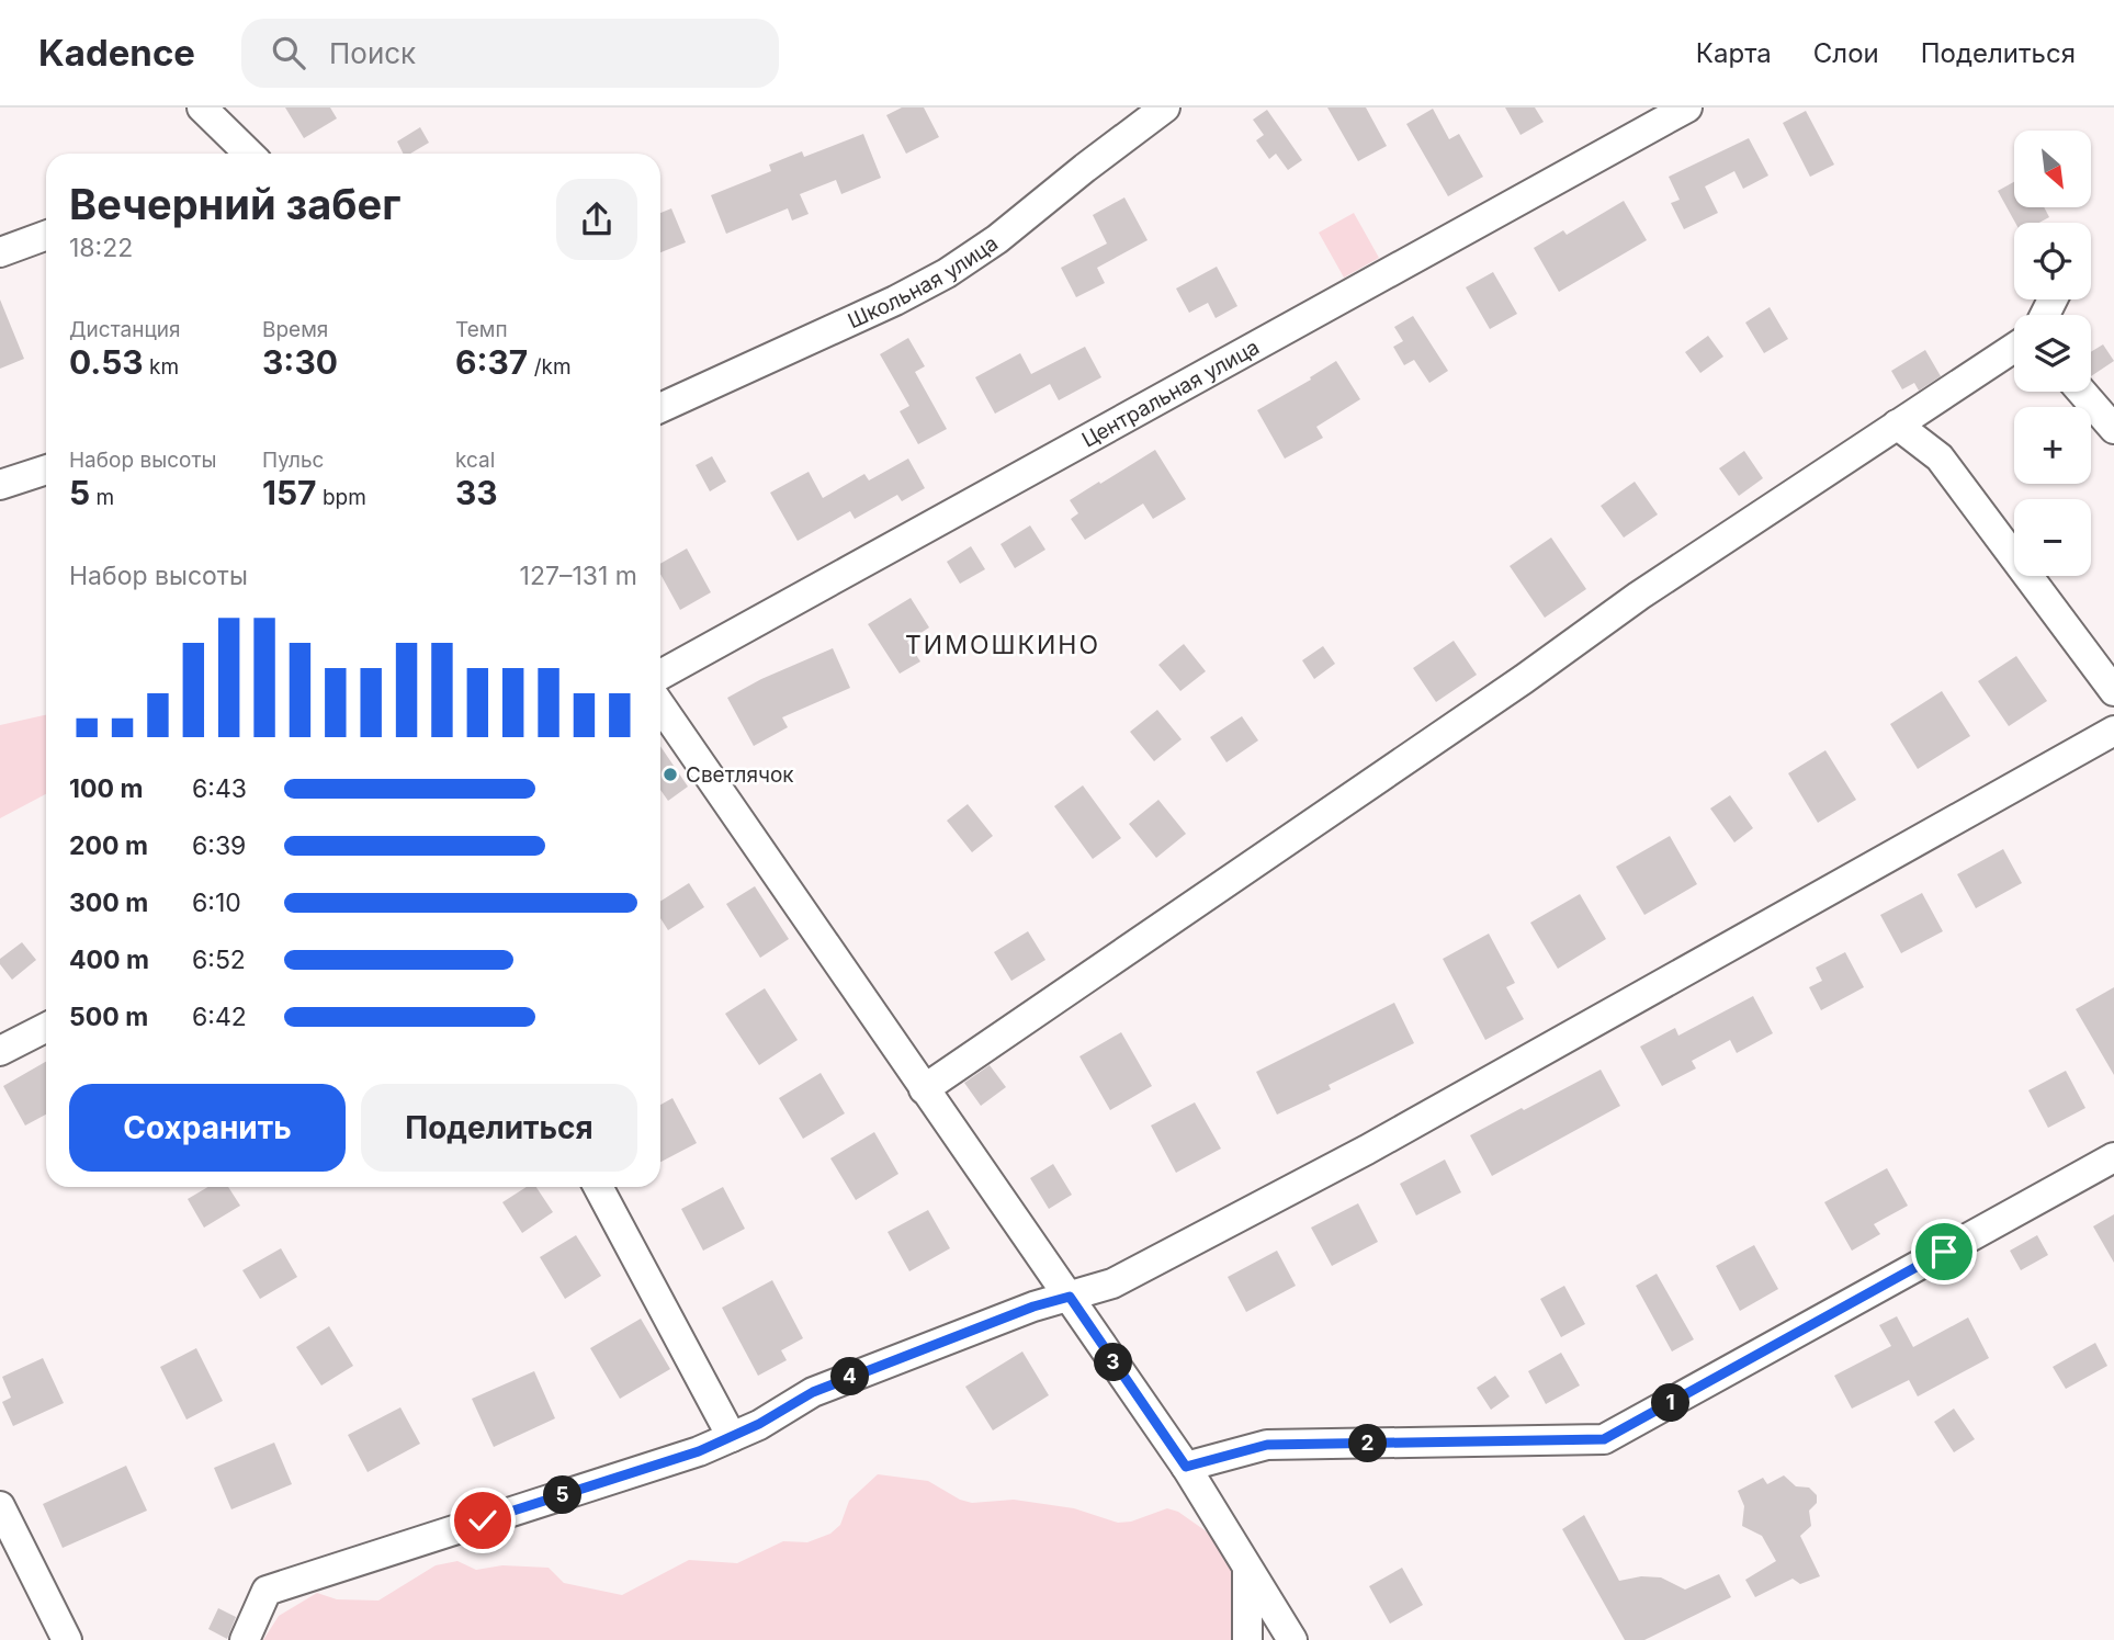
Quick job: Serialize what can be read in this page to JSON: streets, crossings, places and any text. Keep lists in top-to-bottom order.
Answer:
{
  "streets": {
    "street": ["Школьная улица", "Центральная улица"]
  },
  "districts": ["ТИМОШКИНО"],
  "places": ["Светлячок"],
  "north": "bottom right",
  "page": {
    "header": "Kadence",
    "search": "Поиск",
    "nav": ["Карта", "Слои", "Поделиться"],
    "map_buttons": ["+", "−"],
    "heading": ["Вечерний забег", "18:22"],
    "stats": [
      ["Дистанция", "0.53 km"],
      ["Время", "3:30"],
      ["Темп", "6:37 /km"],
      ["Набор высоты", "5 m"],
      ["Пульс", "157 bpm"],
      ["kcal", "33"]
    ],
    "chart": ["Набор высоты", "127–131 m"],
    "list": [
      {
        "name": "100 m",
        "note": "6:43"
      },
      {
        "name": "200 m",
        "note": "6:39"
      },
      {
        "name": "300 m",
        "note": "6:10"
      },
      {
        "name": "400 m",
        "note": "6:52"
      },
      {
        "name": "500 m",
        "note": "6:42"
      }
    ],
    "buttons": ["Сохранить", "Поделиться"],
    "pins": [
      "3",
      "4",
      "1",
      "2",
      "5"
    ]
  }
}
